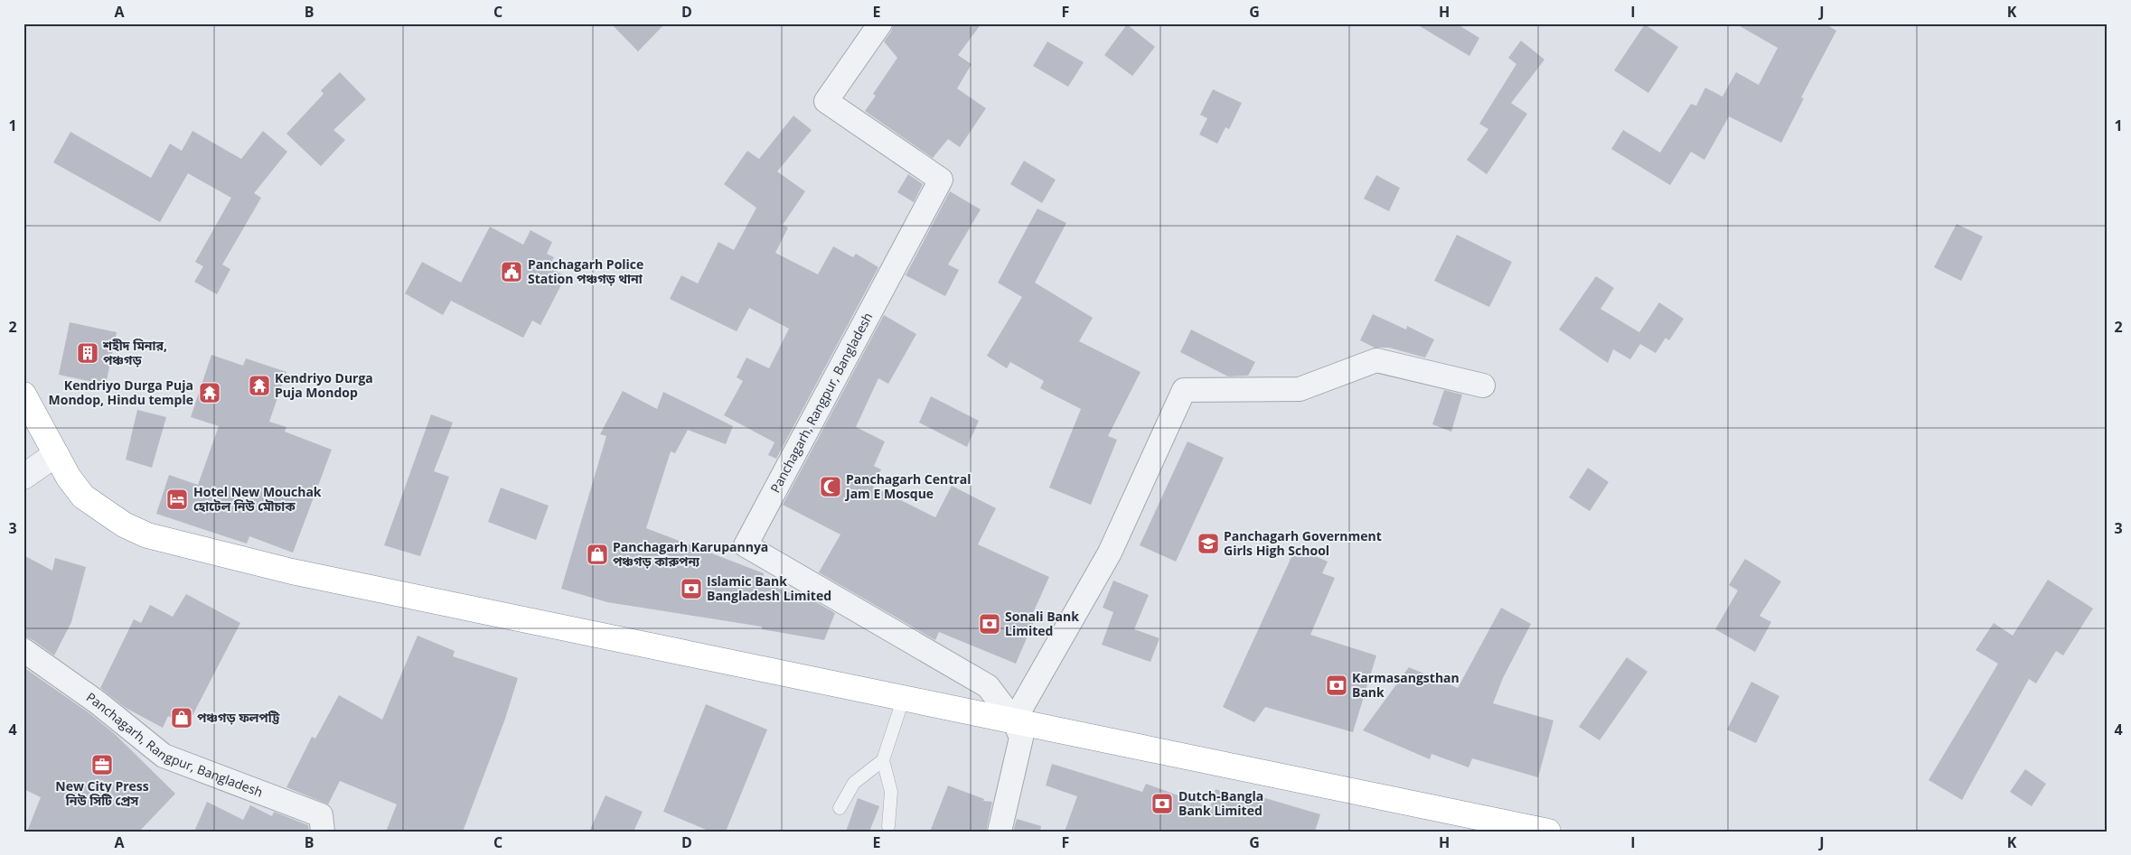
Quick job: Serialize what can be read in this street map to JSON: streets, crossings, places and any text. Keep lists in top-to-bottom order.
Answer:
{
  "streets": {
    "street": ["Panchagarh, Rangpur, Bangladesh"]
  },
  "places": {
    "public building": ["Panchagarh Police Station পঞ্চগড় থানা"],
    "building": ["শহীদ মিনার, পঞ্চগড়"],
    "temple": ["Kendriyo Durga Puja Mondop", "Kendriyo Durga Puja Mondop, Hindu temple"],
    "mosque": ["Panchagarh Central Jam E Mosque"],
    "hotel": ["Hotel New Mouchak হোটেল নিউ মৌচাক"],
    "school or university": ["Panchagarh Government Girls High School"],
    "shop": ["Panchagarh Karupannya পঞ্চগড় কারুপন্য", "পঞ্চগড় ফলপট্টি"],
    "bank": [
      "Islamic Bank Bangladesh Limited",
      "Sonali Bank Limited",
      "Karmasangsthan Bank",
      "Dutch-Bangla Bank Limited"
    ],
    "office": ["New City Press নিউ সিটি প্রেস"]
  },
  "grid": {
    "columns": [
      "A",
      "B",
      "C",
      "D",
      "E",
      "F",
      "G",
      "H",
      "I",
      "J",
      "K"
    ],
    "rows": [
      "1",
      "2",
      "3",
      "4"
    ]
  }
}
